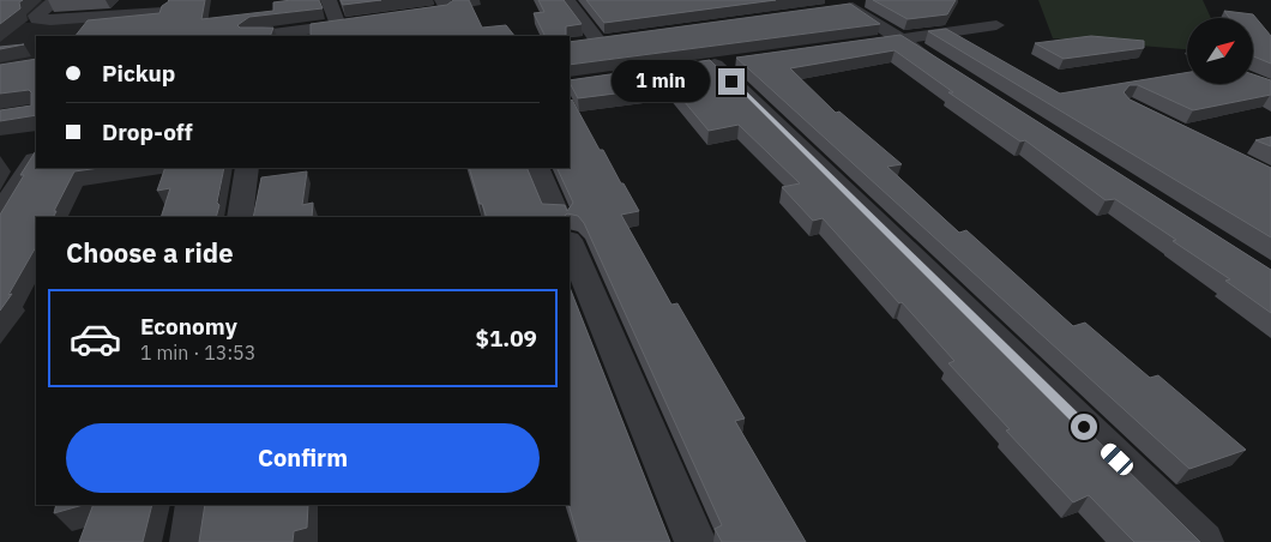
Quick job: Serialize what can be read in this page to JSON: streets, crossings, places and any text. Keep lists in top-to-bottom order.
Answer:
{
  "north": "top right",
  "page": {
    "banner": ["Pickup", "Drop-off"],
    "bubble": "1 min",
    "heading": "Choose a ride",
    "list": [
      {
        "name": "Economy",
        "note": "1 min · 13:53",
        "value": "$1.09"
      }
    ],
    "buttons": "Confirm"
  }
}
